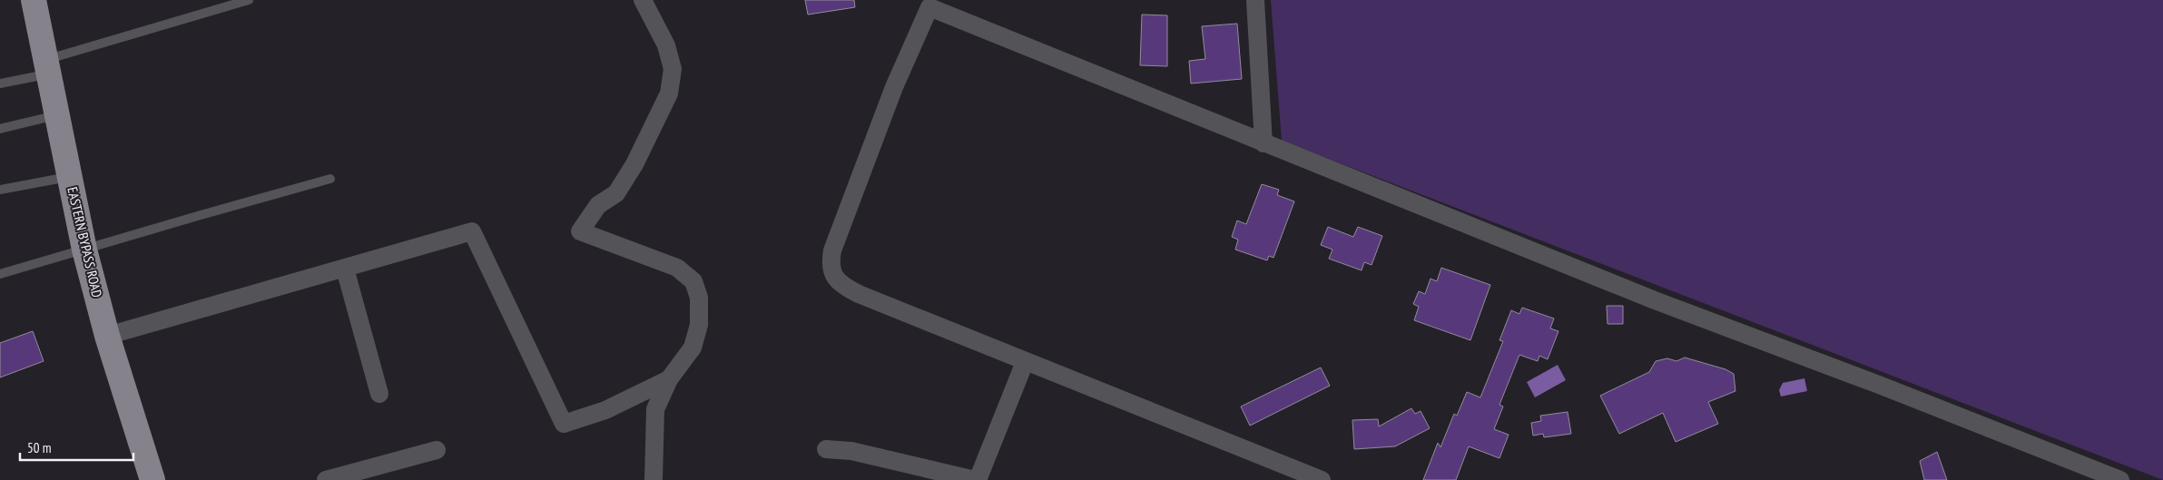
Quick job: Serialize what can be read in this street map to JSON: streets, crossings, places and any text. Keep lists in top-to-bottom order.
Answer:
{
  "streets": {
    "main road": ["EASTERN BYPASS ROAD"]
  },
  "scale_bar": "50 m"
}
